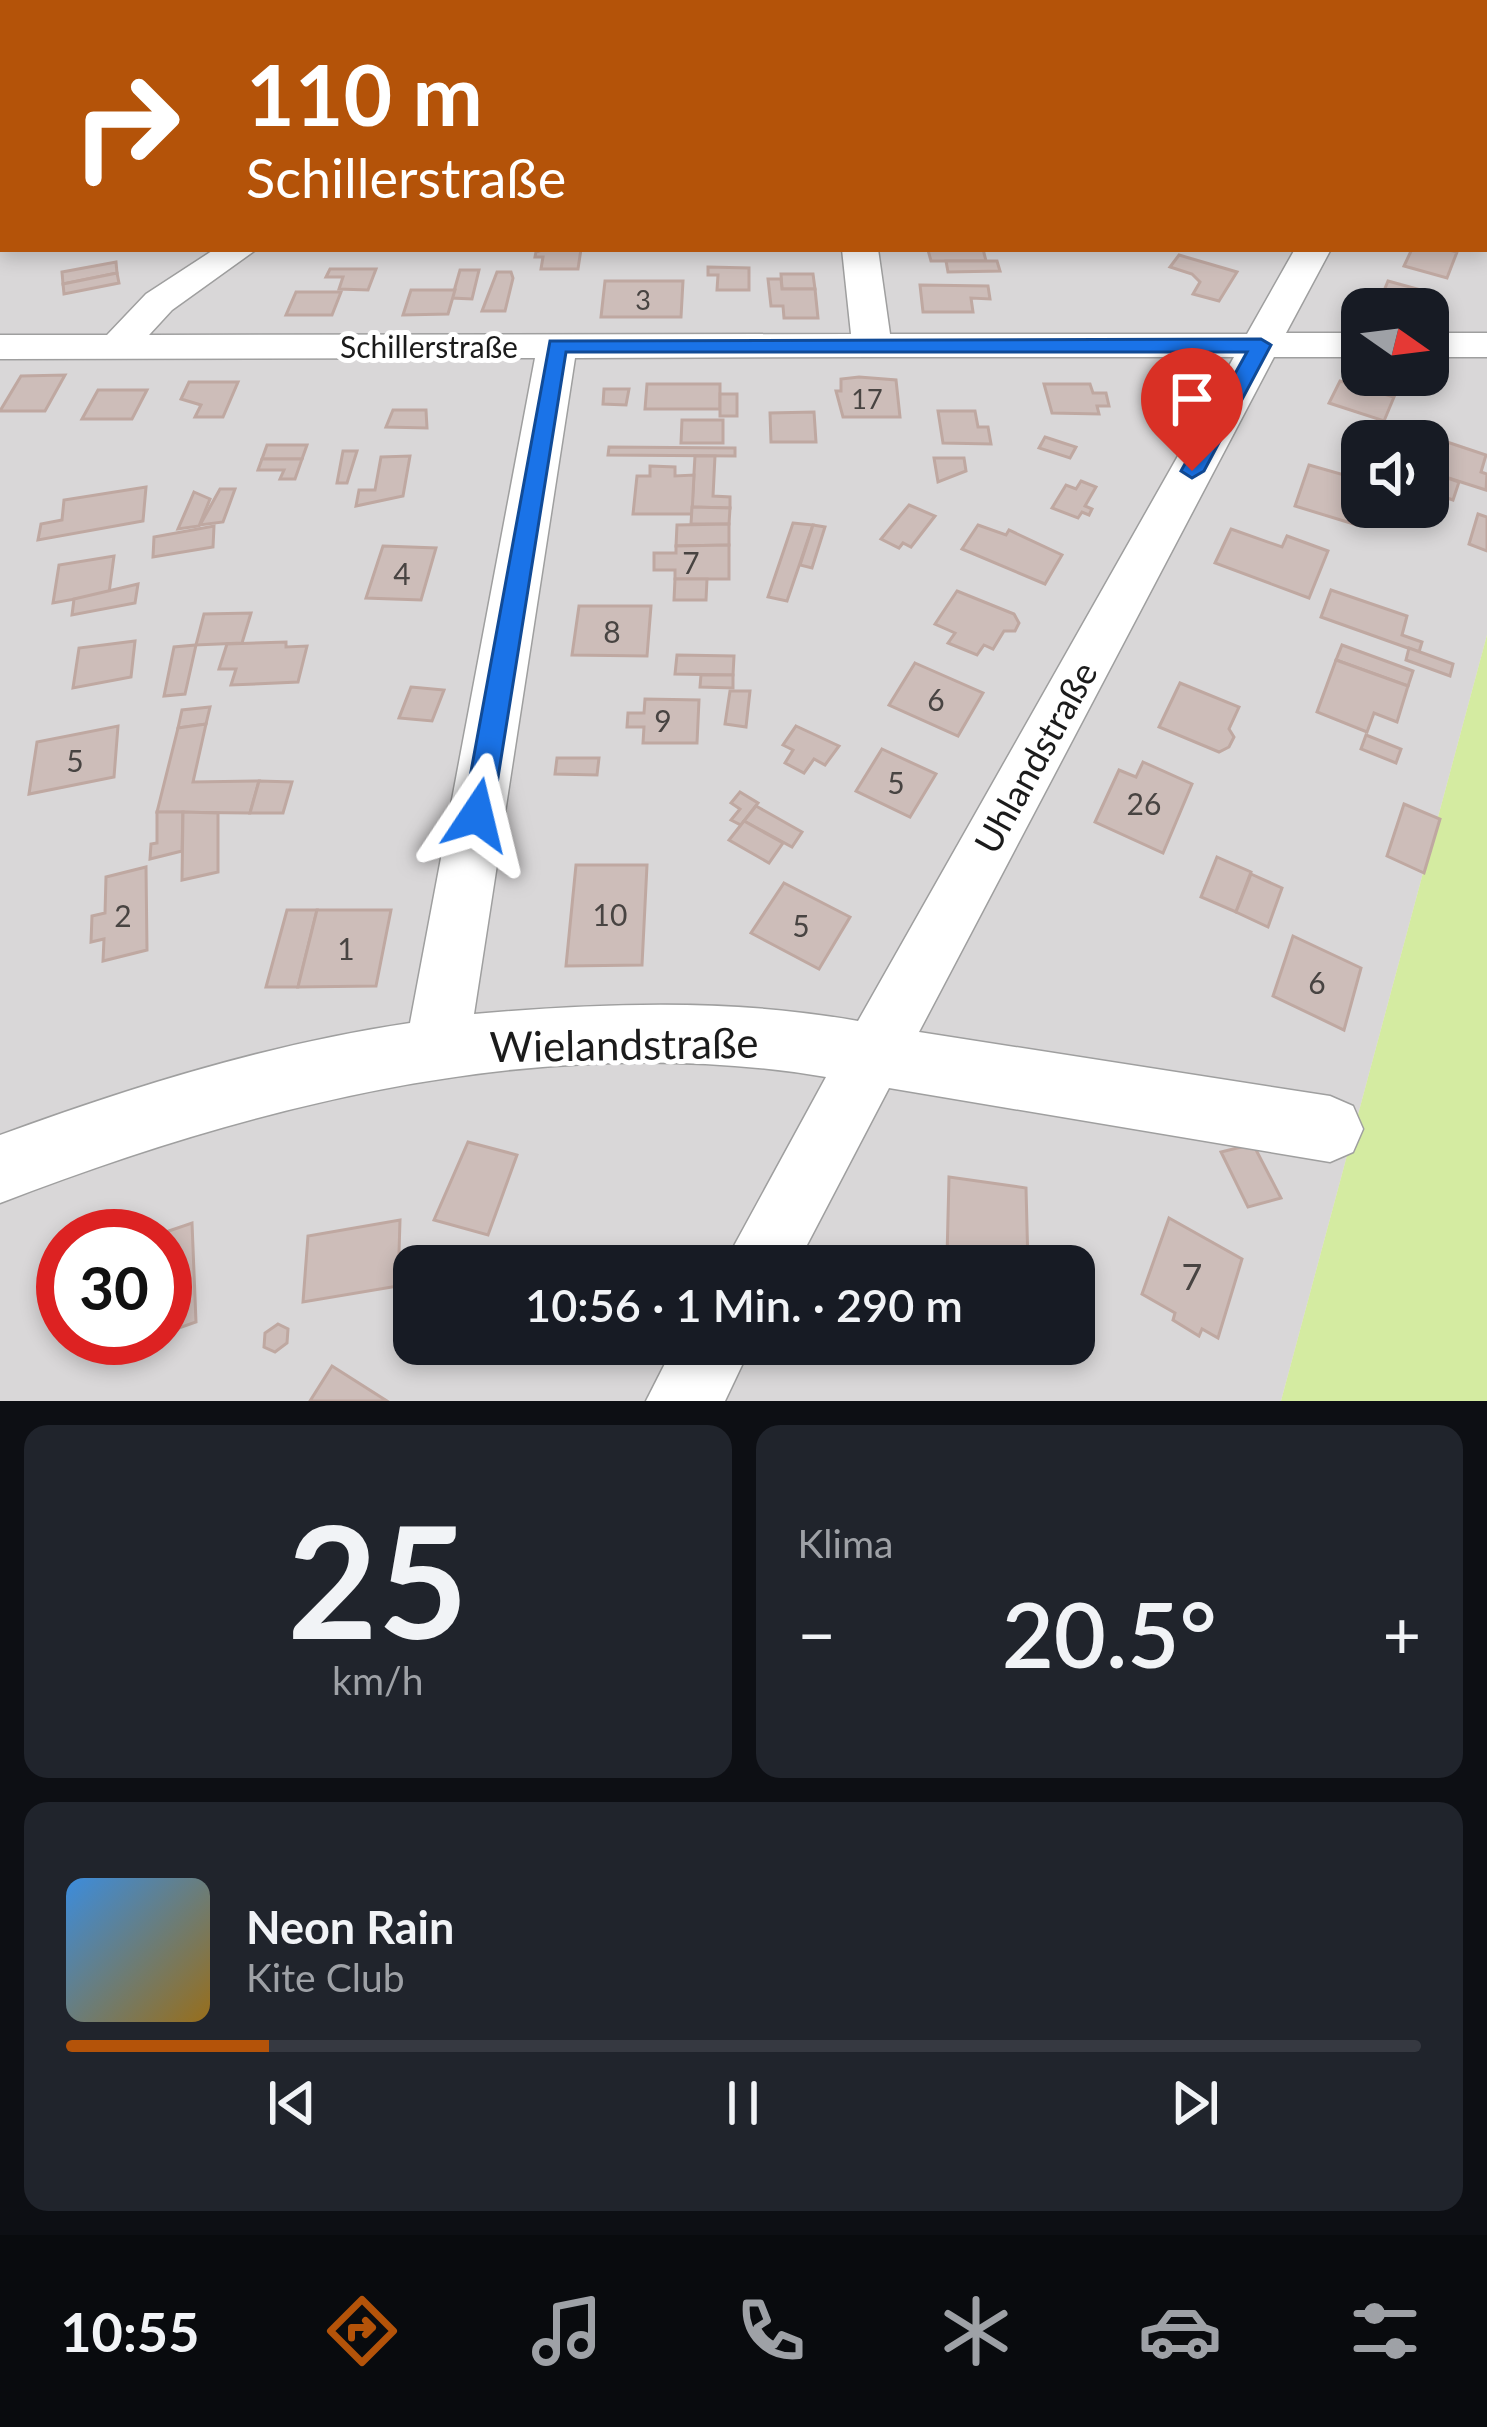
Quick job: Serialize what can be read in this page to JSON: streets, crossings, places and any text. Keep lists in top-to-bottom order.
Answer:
{
  "streets": {
    "street": ["Schillerstraße", "Uhlandstraße", "Wielandstraße"]
  },
  "crossings": [
    ["Schillerstraße", "Uhlandstraße"],
    ["Uhlandstraße", "Wielandstraße"]
  ],
  "house_numbers": [
    "3",
    "17",
    "7",
    "4",
    "8",
    "6",
    "9",
    "5",
    "5",
    "26",
    "10",
    "2",
    "5",
    "1",
    "6",
    "7"
  ],
  "north": "right",
  "page": {
    "turn": ["110 m", "Schillerstraße"],
    "limit": "30",
    "trip": "10:56 · 1 Min. · 290 m",
    "tile": [
      ["25", "km/h"],
      "Klima"
    ],
    "heat": ["−", "20.5°", "+"],
    "song": ["Neon Rain", "Kite Club"],
    "tabs": "10:55"
  }
}
